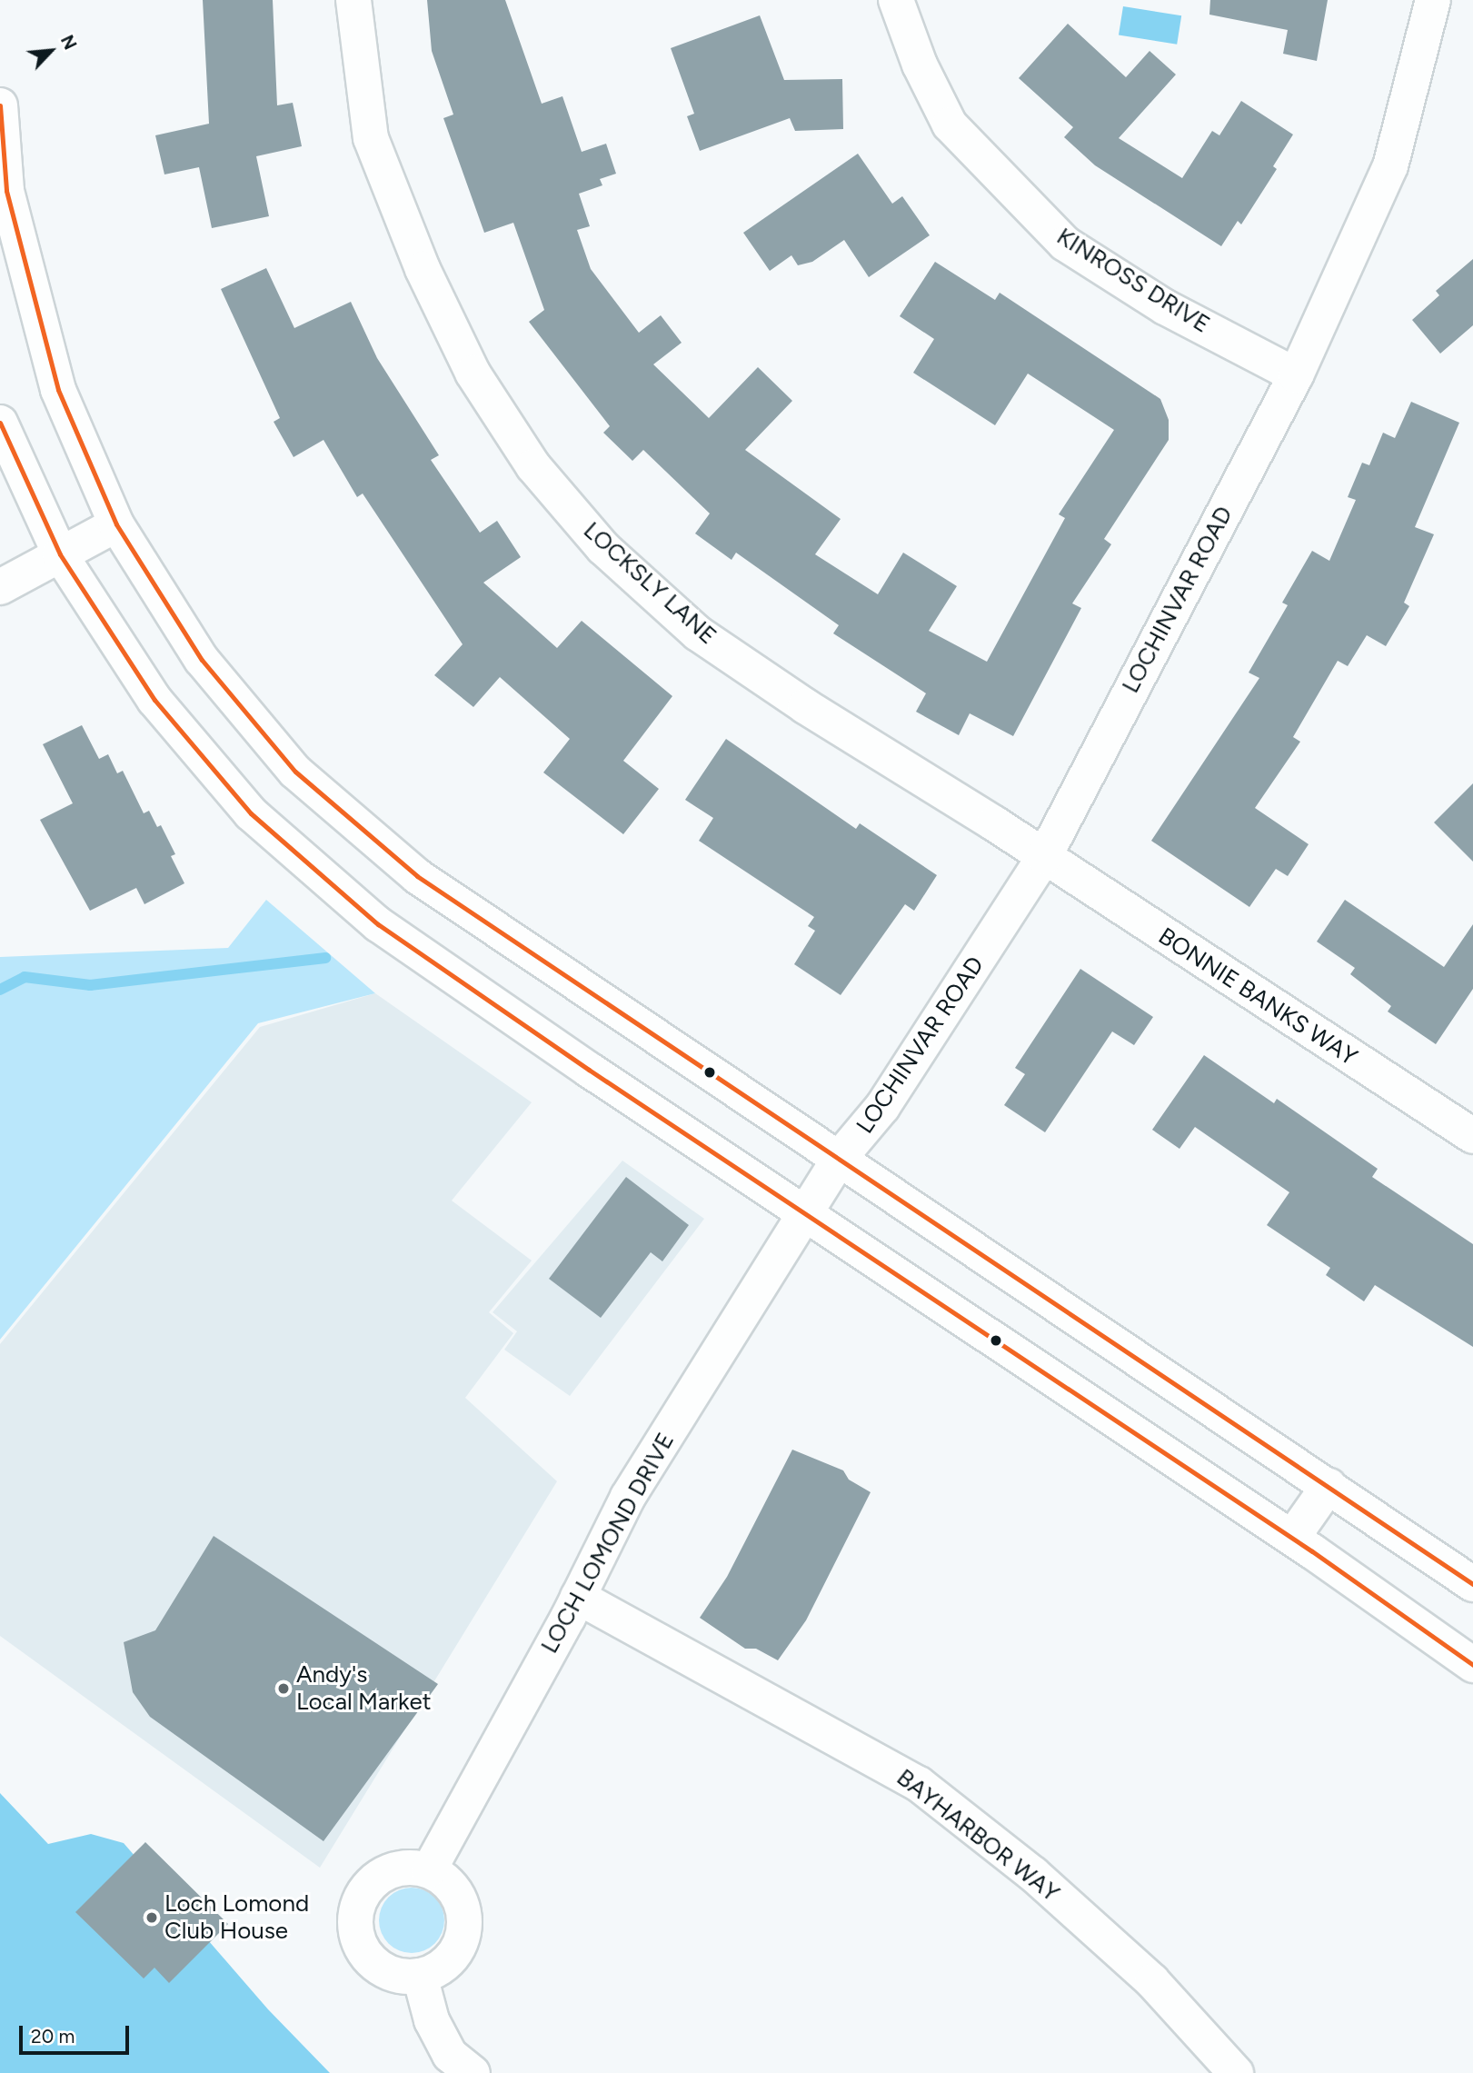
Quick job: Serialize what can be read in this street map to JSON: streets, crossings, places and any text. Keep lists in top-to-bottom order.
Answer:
{
  "streets": {
    "street": [
      "KINROSS DRIVE",
      "LOCKSLY LANE",
      "LOCHINVAR ROAD",
      "BONNIE BANKS WAY",
      "LOCH LOMOND DRIVE",
      "BAYHARBOR WAY"
    ]
  },
  "crossings": [
    ["KINROSS DRIVE", "LOCHINVAR ROAD"],
    ["LOCKSLY LANE", "LOCHINVAR ROAD"],
    ["LOCKSLY LANE", "BONNIE BANKS WAY"],
    ["LOCHINVAR ROAD", "BONNIE BANKS WAY"],
    ["LOCHINVAR ROAD", "LOCH LOMOND DRIVE"],
    ["LOCH LOMOND DRIVE", "BAYHARBOR WAY"]
  ],
  "places": ["Andy's Local Market", "Loch Lomond Club House"],
  "scale_bar": "20 m",
  "north": "top right"
}
